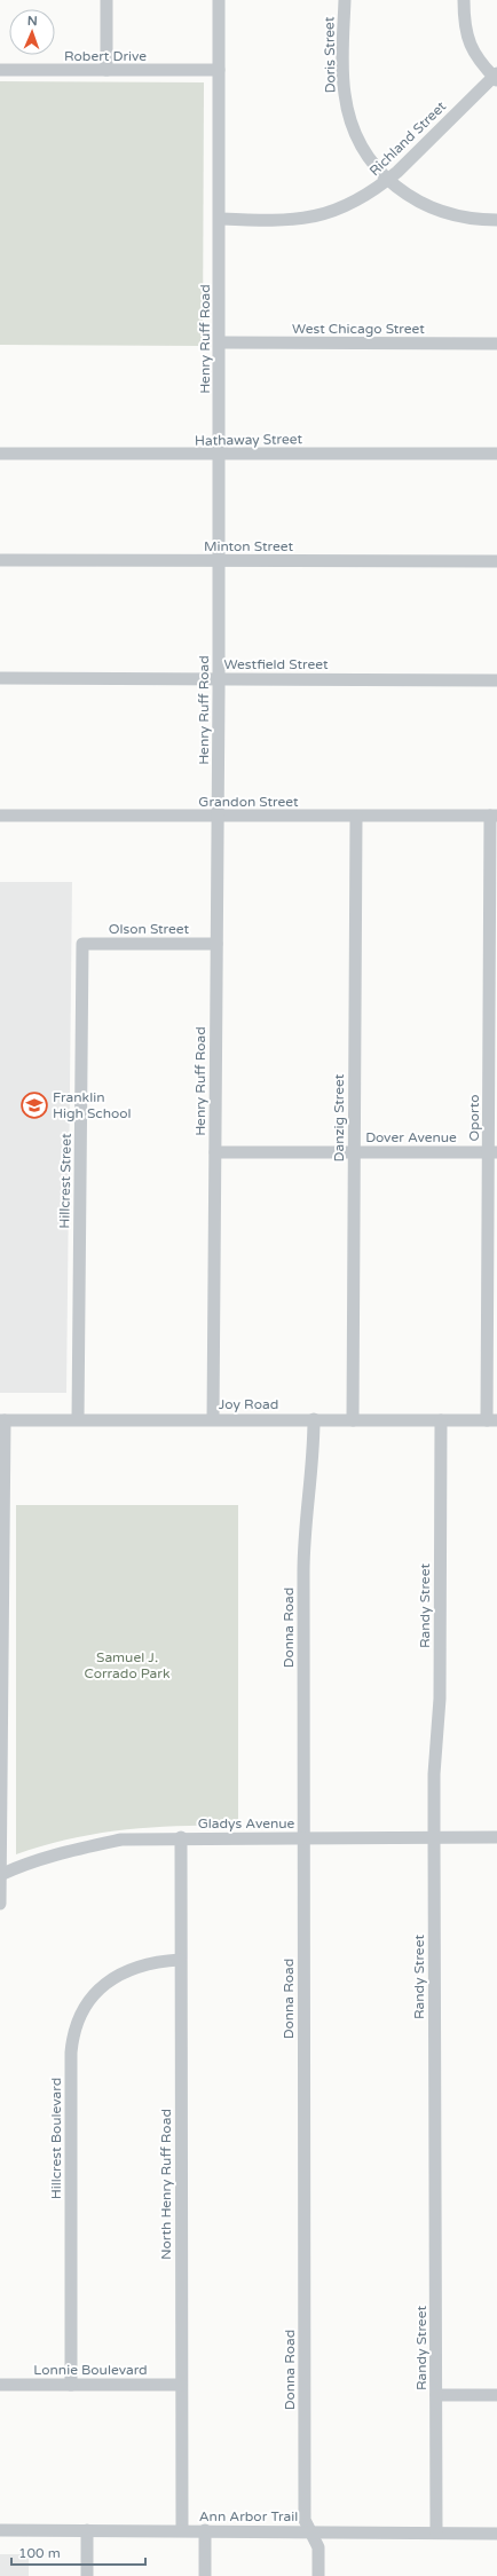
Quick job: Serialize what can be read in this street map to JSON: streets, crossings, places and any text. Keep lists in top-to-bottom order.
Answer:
{
  "streets": {
    "street": [
      "Doris Street",
      "Robert Drive",
      "Richland Street",
      "West Chicago Street",
      "Henry Ruff Road",
      "Hathaway Street",
      "Minton Street",
      "Westfield Street",
      "Grandon Street",
      "Olson Street",
      "Danzig Street",
      "Oporto",
      "Dover Avenue",
      "Hillcrest Street",
      "Joy Road",
      "Randy Street",
      "Donna Road",
      "Gladys Avenue",
      "Hillcrest Boulevard",
      "North Henry Ruff Road",
      "Lonnie Boulevard",
      "Ann Arbor Trail"
    ]
  },
  "crossings": [
    ["Doris Street", "Richland Street"],
    ["Robert Drive", "Henry Ruff Road"],
    ["Richland Street", "Henry Ruff Road"],
    ["West Chicago Street", "Henry Ruff Road"],
    ["Henry Ruff Road", "Hathaway Street"],
    ["Henry Ruff Road", "Minton Street"],
    ["Henry Ruff Road", "Westfield Street"],
    ["Henry Ruff Road", "Grandon Street"],
    ["Henry Ruff Road", "Olson Street"],
    ["Henry Ruff Road", "Dover Avenue"],
    ["Henry Ruff Road", "Joy Road"],
    ["Grandon Street", "Danzig Street"],
    ["Grandon Street", "Oporto"],
    ["Olson Street", "Hillcrest Street"],
    ["Danzig Street", "Dover Avenue"],
    ["Danzig Street", "Joy Road"],
    ["Oporto", "Dover Avenue"],
    ["Oporto", "Joy Road"],
    ["Hillcrest Street", "Joy Road"],
    ["Joy Road", "Randy Street"],
    ["Joy Road", "Donna Road"],
    ["Randy Street", "Gladys Avenue"],
    ["Randy Street", "Ann Arbor Trail"],
    ["Donna Road", "Gladys Avenue"],
    ["Donna Road", "Ann Arbor Trail"],
    ["Gladys Avenue", "North Henry Ruff Road"],
    ["Hillcrest Boulevard", "North Henry Ruff Road"],
    ["Hillcrest Boulevard", "Lonnie Boulevard"],
    ["North Henry Ruff Road", "Lonnie Boulevard"],
    ["North Henry Ruff Road", "Ann Arbor Trail"]
  ],
  "parks": ["Samuel J. Corrado Park"],
  "places": {
    "school or university": ["Franklin High School"]
  },
  "scale_bar": "100 m",
  "north": "top"
}
